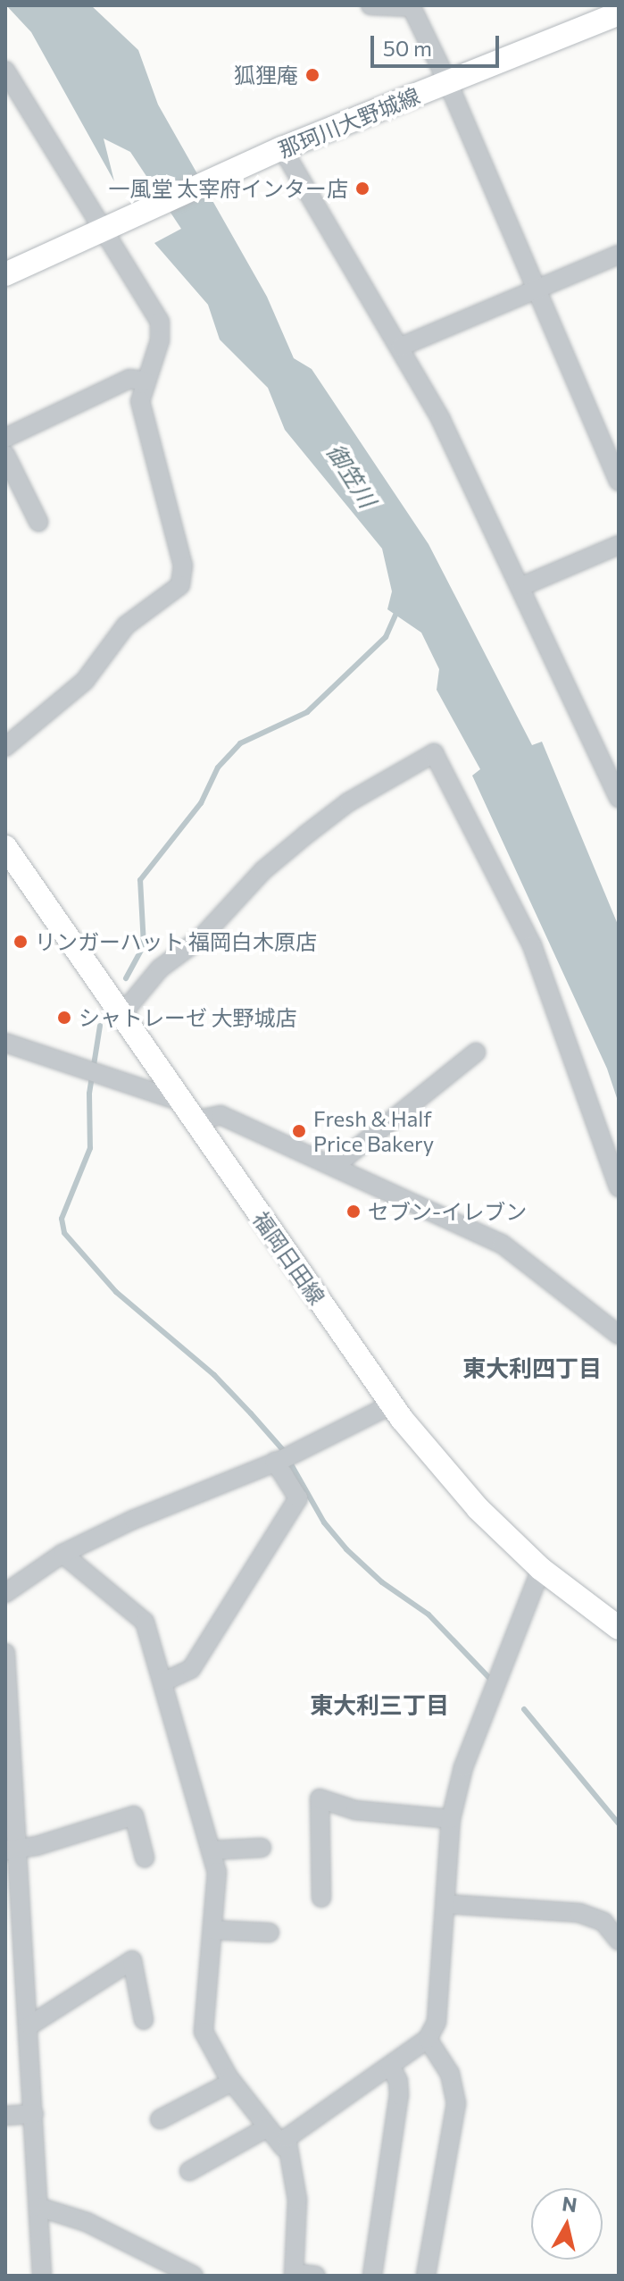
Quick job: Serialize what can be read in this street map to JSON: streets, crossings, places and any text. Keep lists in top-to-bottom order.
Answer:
{
  "streets": {
    "main road": ["那珂川大野城線", "福岡日田線"]
  },
  "districts": ["東大利四丁目", "東大利三丁目"],
  "water": ["御笠川"],
  "places": [
    "狐狸庵",
    "一風堂 太宰府インター店",
    "リンガーハット 福岡白木原店",
    "シャトレーゼ 大野城店",
    "Fresh & Half Price Bakery",
    "セブン-イレブン"
  ],
  "scale_bar": "50 m",
  "north": "top"
}
